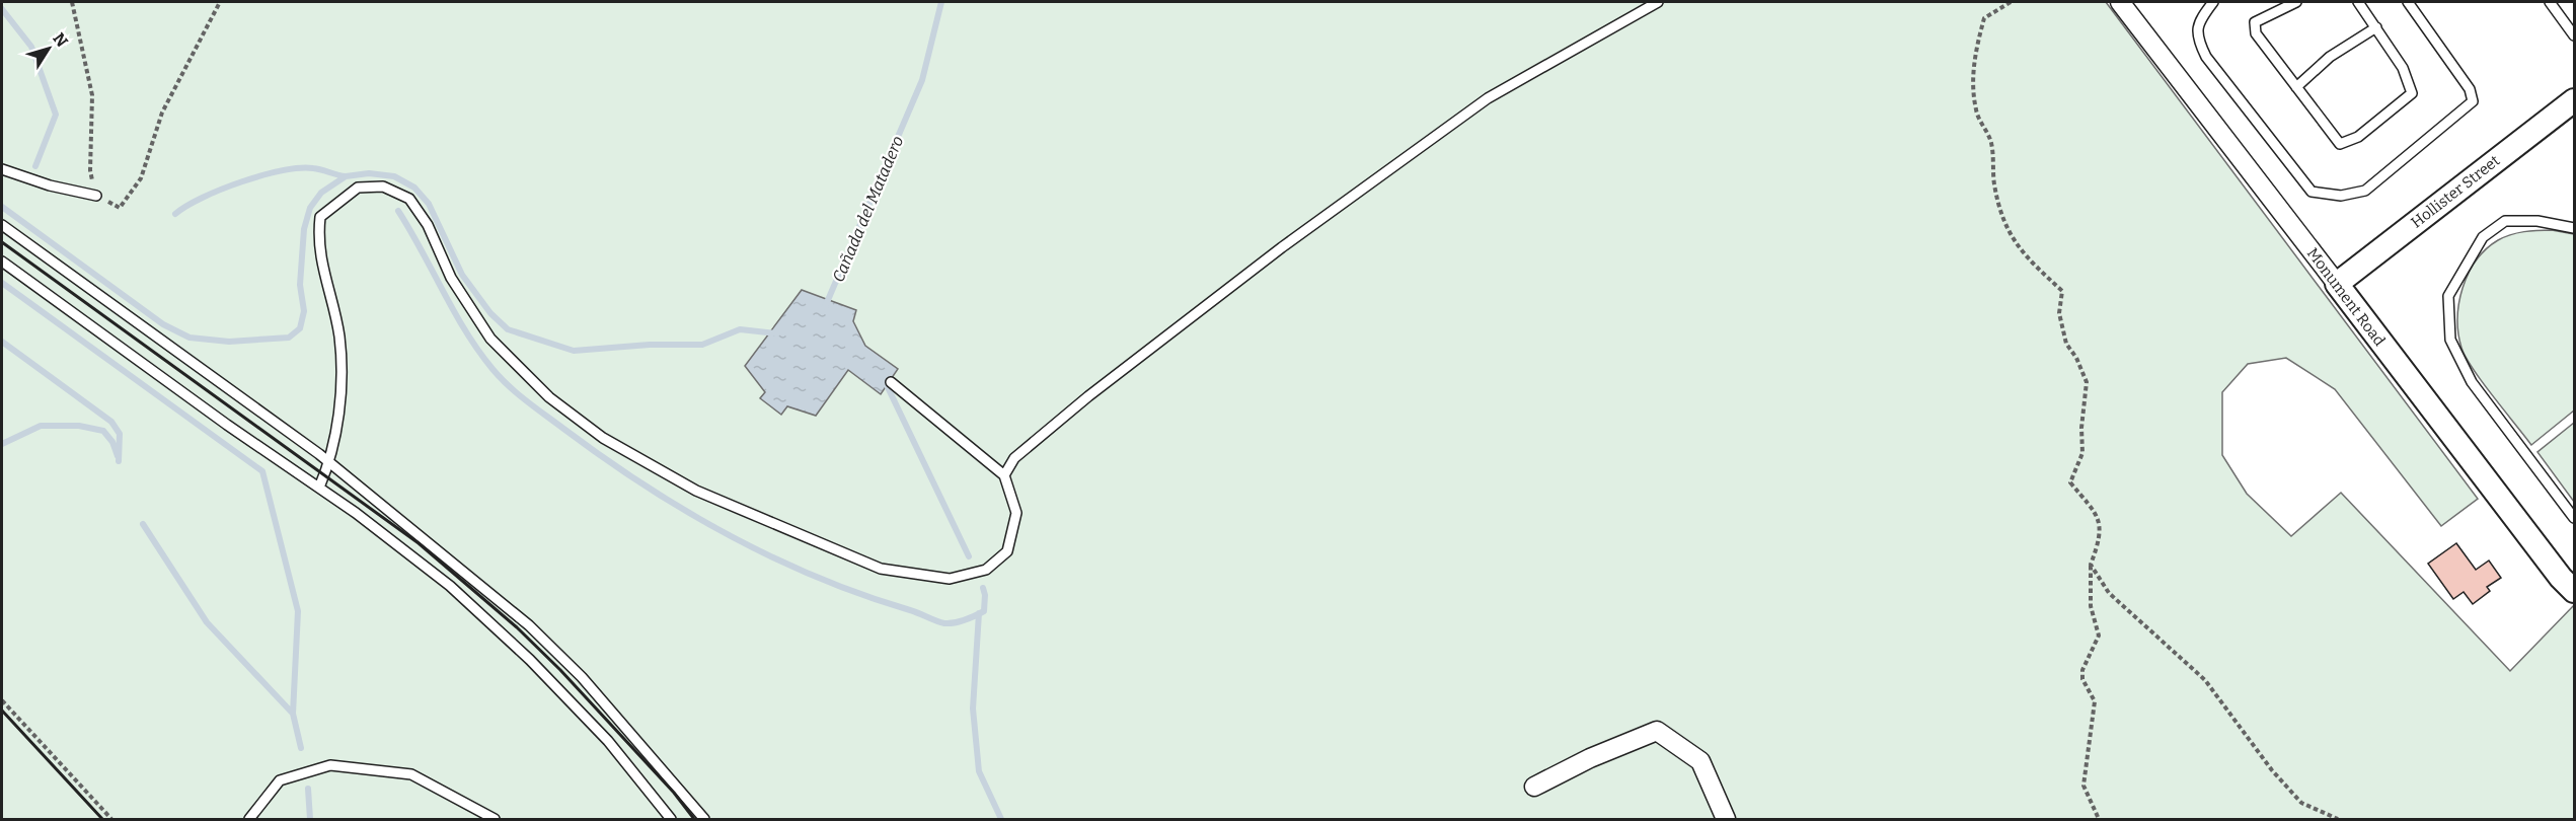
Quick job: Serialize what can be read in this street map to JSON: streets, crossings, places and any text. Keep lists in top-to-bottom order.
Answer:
{
  "streets": {
    "street": ["Hollister Street", "Monument Road"]
  },
  "crossings": [
    ["Hollister Street", "Monument Road"]
  ],
  "water": ["Cañada del Matadero"],
  "north": "top right"
}
